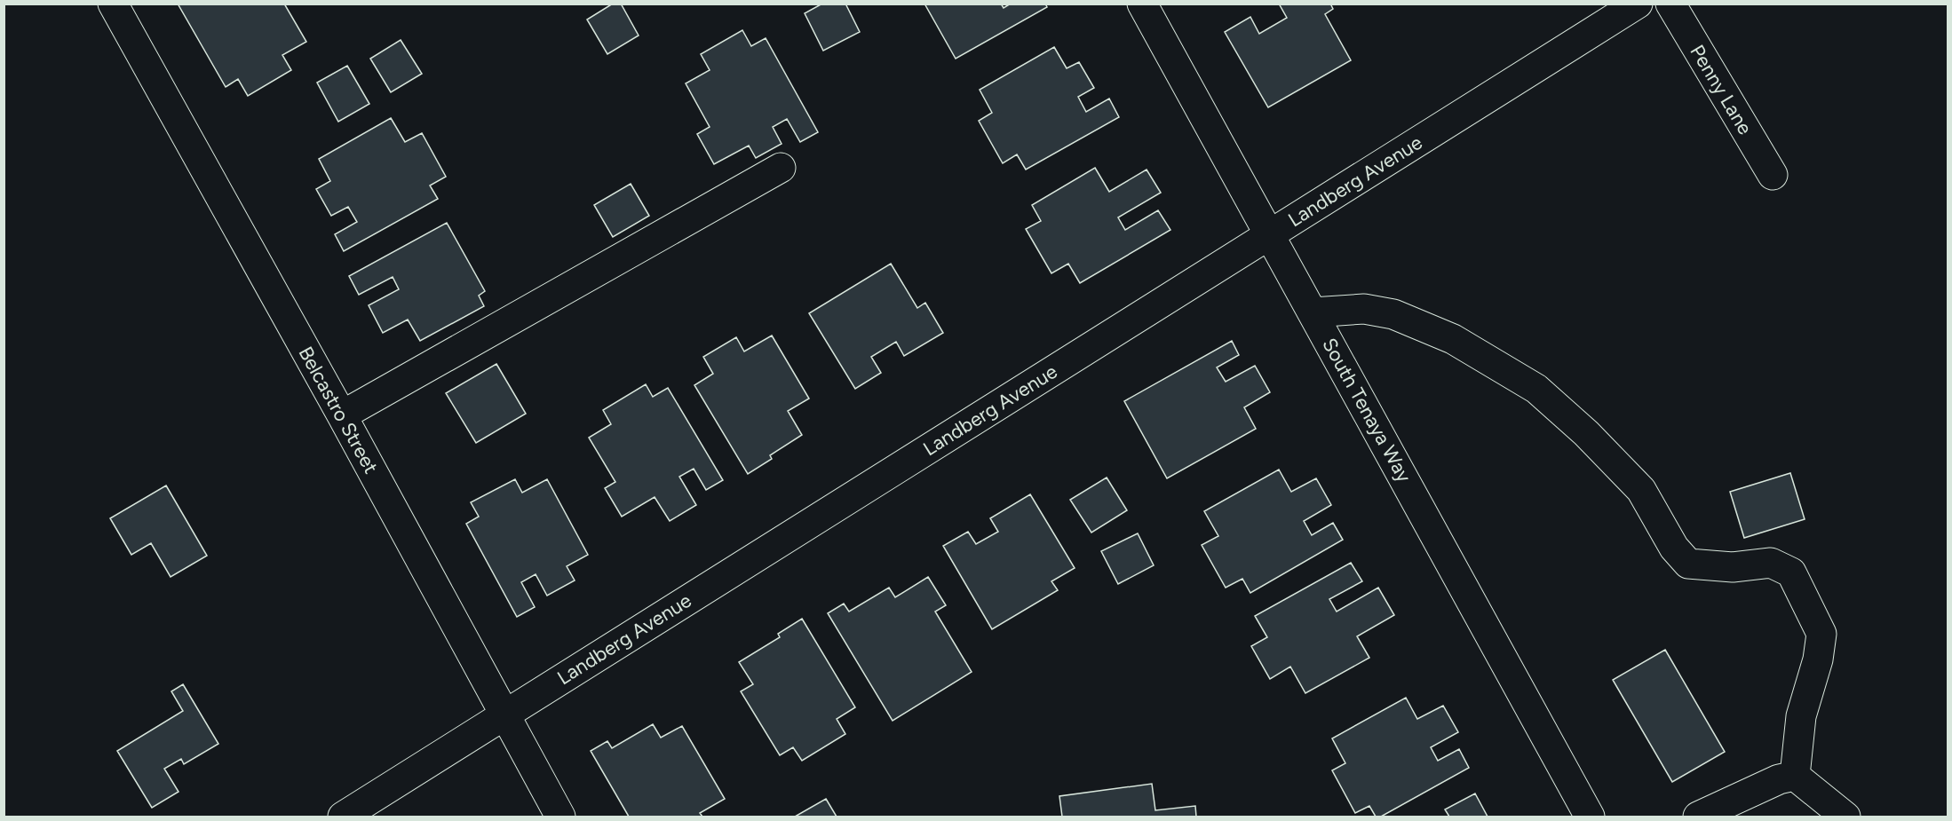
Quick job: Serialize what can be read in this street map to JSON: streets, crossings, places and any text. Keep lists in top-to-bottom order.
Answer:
{
  "streets": {
    "street": [
      "Penny Lane",
      "Landberg Avenue",
      "Belcastro Street",
      "South Tenaya Way"
    ]
  },
  "crossings": [
    ["Landberg Avenue", "Belcastro Street"],
    ["Landberg Avenue", "South Tenaya Way"]
  ]
}
